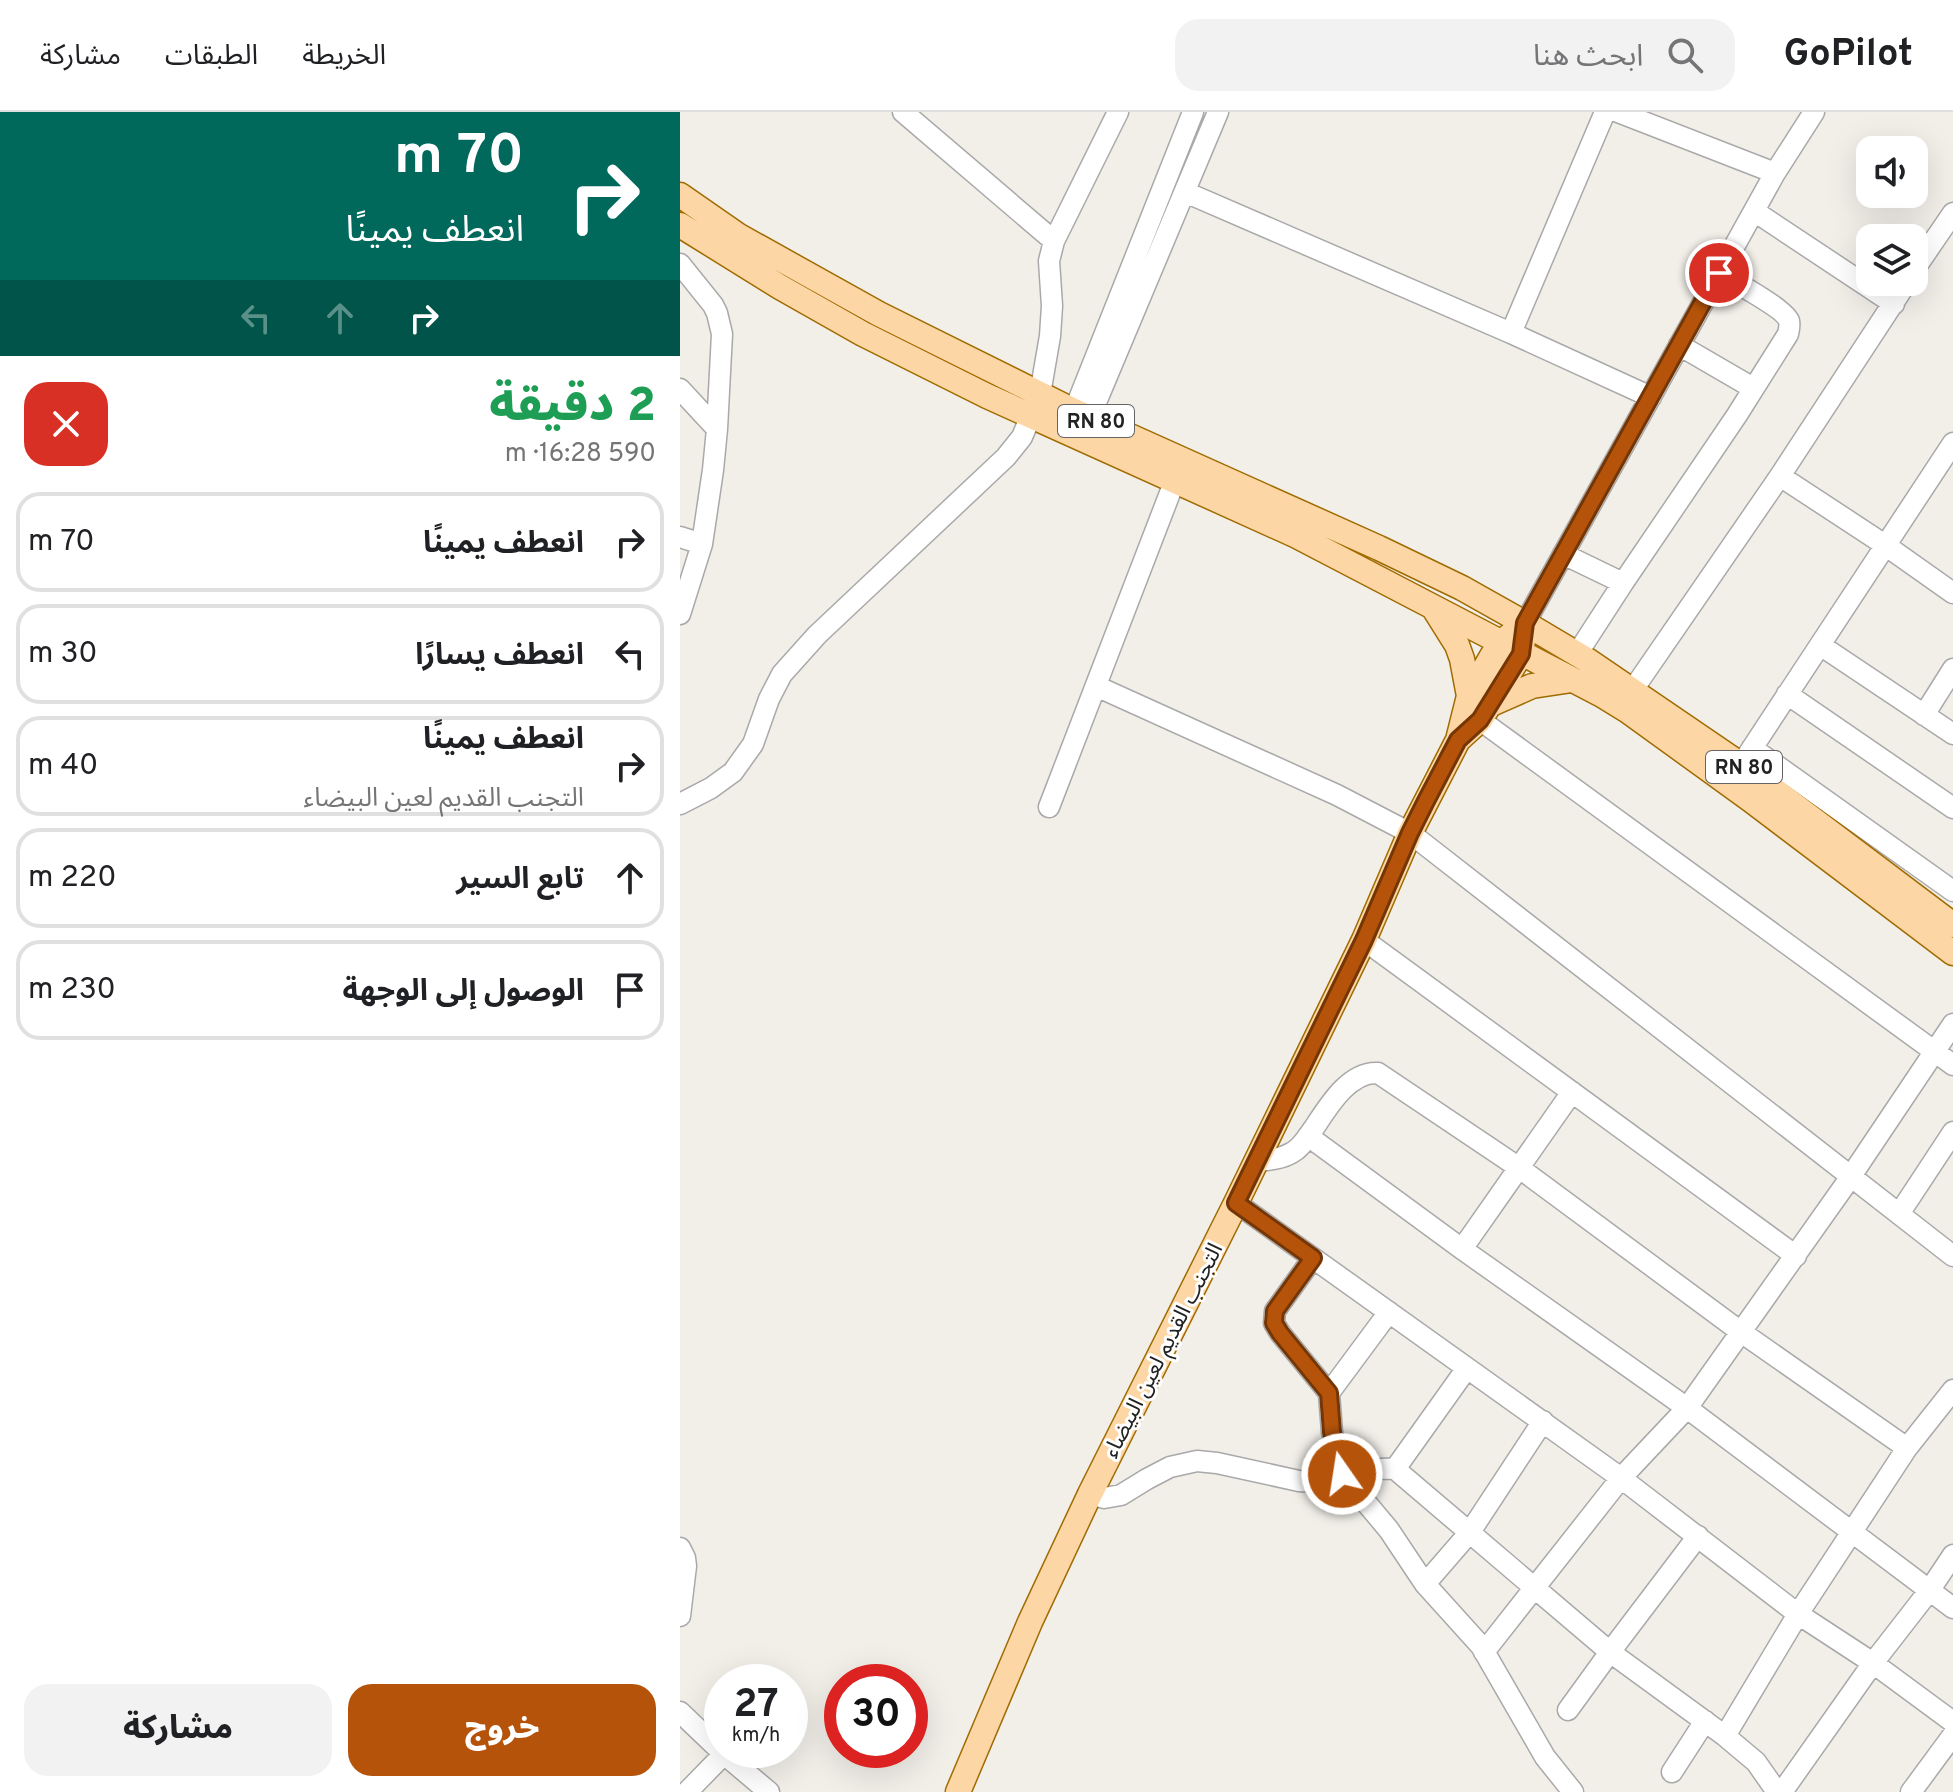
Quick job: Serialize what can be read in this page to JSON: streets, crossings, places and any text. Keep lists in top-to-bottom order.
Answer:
{
  "streets": {
    "main road": ["RN 80", "التجنب القديم لعين البيضاء"]
  },
  "page": {
    "header": "GoPilot",
    "search": "ابحث هنا",
    "nav": ["الخريطة", "الطبقات", "مشاركة"],
    "turn": ["70 m", "انعطف يمينًا"],
    "heading": ["2 دقيقة", "590 m · 16:28"],
    "list": [
      {
        "name": "انعطف يمينًا",
        "value": "70 m"
      },
      {
        "name": "انعطف يسارًا",
        "value": "30 m"
      },
      {
        "name": "انعطف يمينًا",
        "note": "التجنب القديم لعين البيضاء",
        "value": "40 m"
      },
      {
        "name": "تابع السير",
        "value": "220 m"
      },
      {
        "name": "الوصول إلى الوجهة",
        "value": "230 m"
      }
    ],
    "speed": "27 km/h",
    "limit": "30",
    "buttons": ["خروج", "مشاركة"]
  }
}
